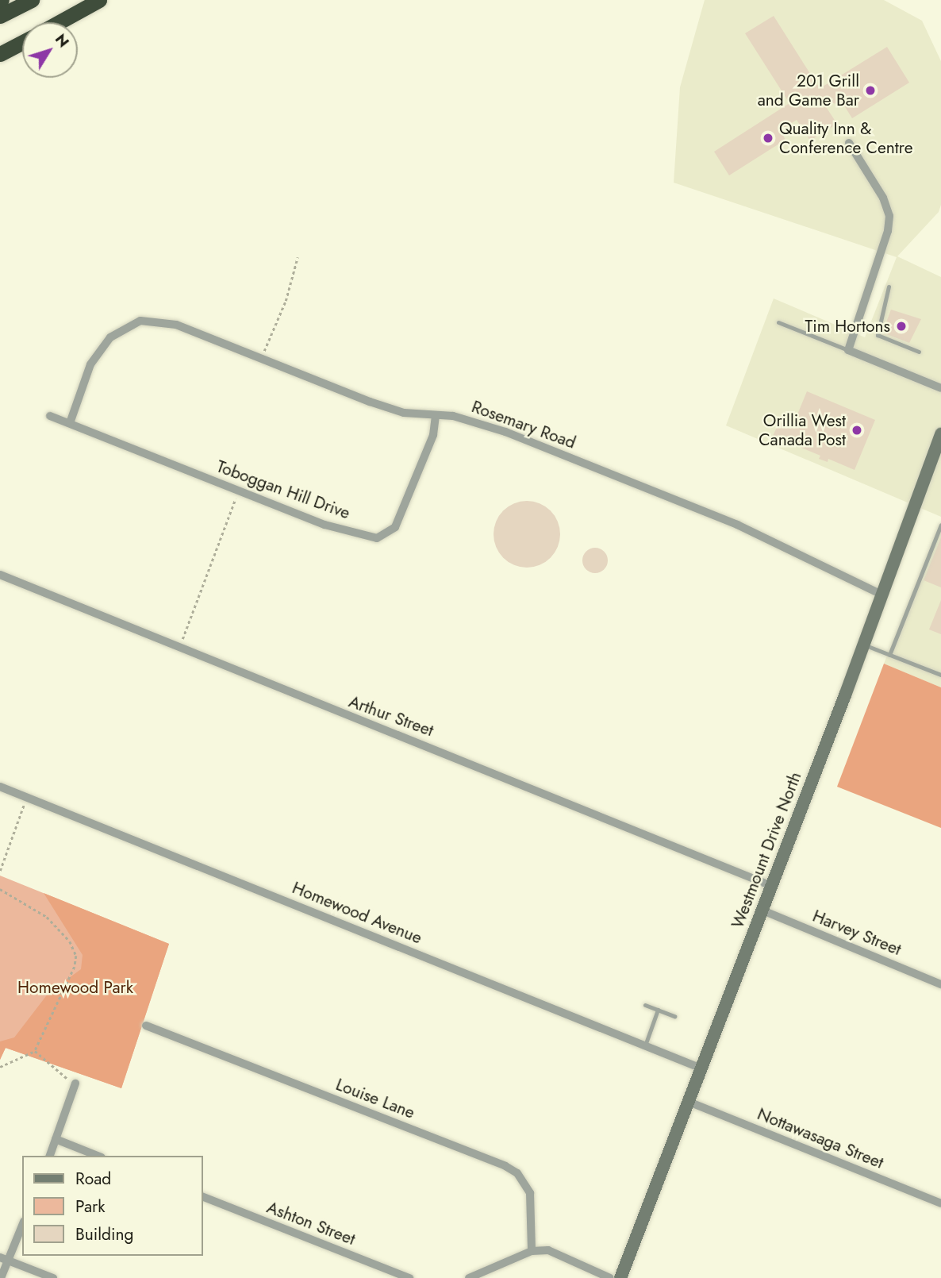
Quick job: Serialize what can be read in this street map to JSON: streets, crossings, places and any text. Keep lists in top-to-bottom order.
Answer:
{
  "streets": {
    "street": [
      "Rosemary Road",
      "Toboggan Hill Drive",
      "Arthur Street",
      "Westmount Drive North",
      "Homewood Avenue",
      "Harvey Street",
      "Louise Lane",
      "Nottawasaga Street",
      "Ashton Street"
    ]
  },
  "crossings": [
    ["Rosemary Road", "Toboggan Hill Drive"],
    ["Rosemary Road", "Westmount Drive North"],
    ["Arthur Street", "Westmount Drive North"],
    ["Westmount Drive North", "Homewood Avenue"],
    ["Westmount Drive North", "Harvey Street"],
    ["Westmount Drive North", "Nottawasaga Street"]
  ],
  "parks": ["Homewood Park"],
  "places": [
    "201 Grill and Game Bar",
    "Quality Inn & Conference Centre",
    "Tim Hortons",
    "Orillia West Canada Post"
  ],
  "legend": ["Road", "Park", "Building"],
  "north": "top right"
}
